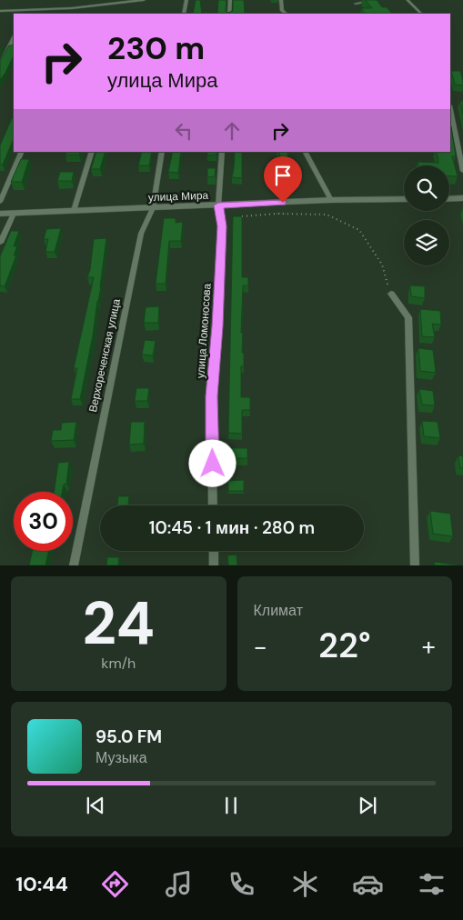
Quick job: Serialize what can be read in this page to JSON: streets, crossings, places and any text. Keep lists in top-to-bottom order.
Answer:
{
  "streets": {
    "street": ["улица Мира", "улица Ломоносова", "Верхореченская улица"]
  },
  "crossings": [
    ["улица Мира", "улица Ломоносова"],
    ["улица Мира", "Верхореченская улица"]
  ],
  "page": {
    "turn": ["230 m", "улица Мира"],
    "limit": "30",
    "trip": "10:45 · 1 мин · 280 m",
    "tile": [
      ["24", "km/h"],
      "Климат"
    ],
    "heat": ["−", "22°", "+"],
    "song": ["95.0 FM", "Музыка"],
    "tabs": "10:44"
  }
}
